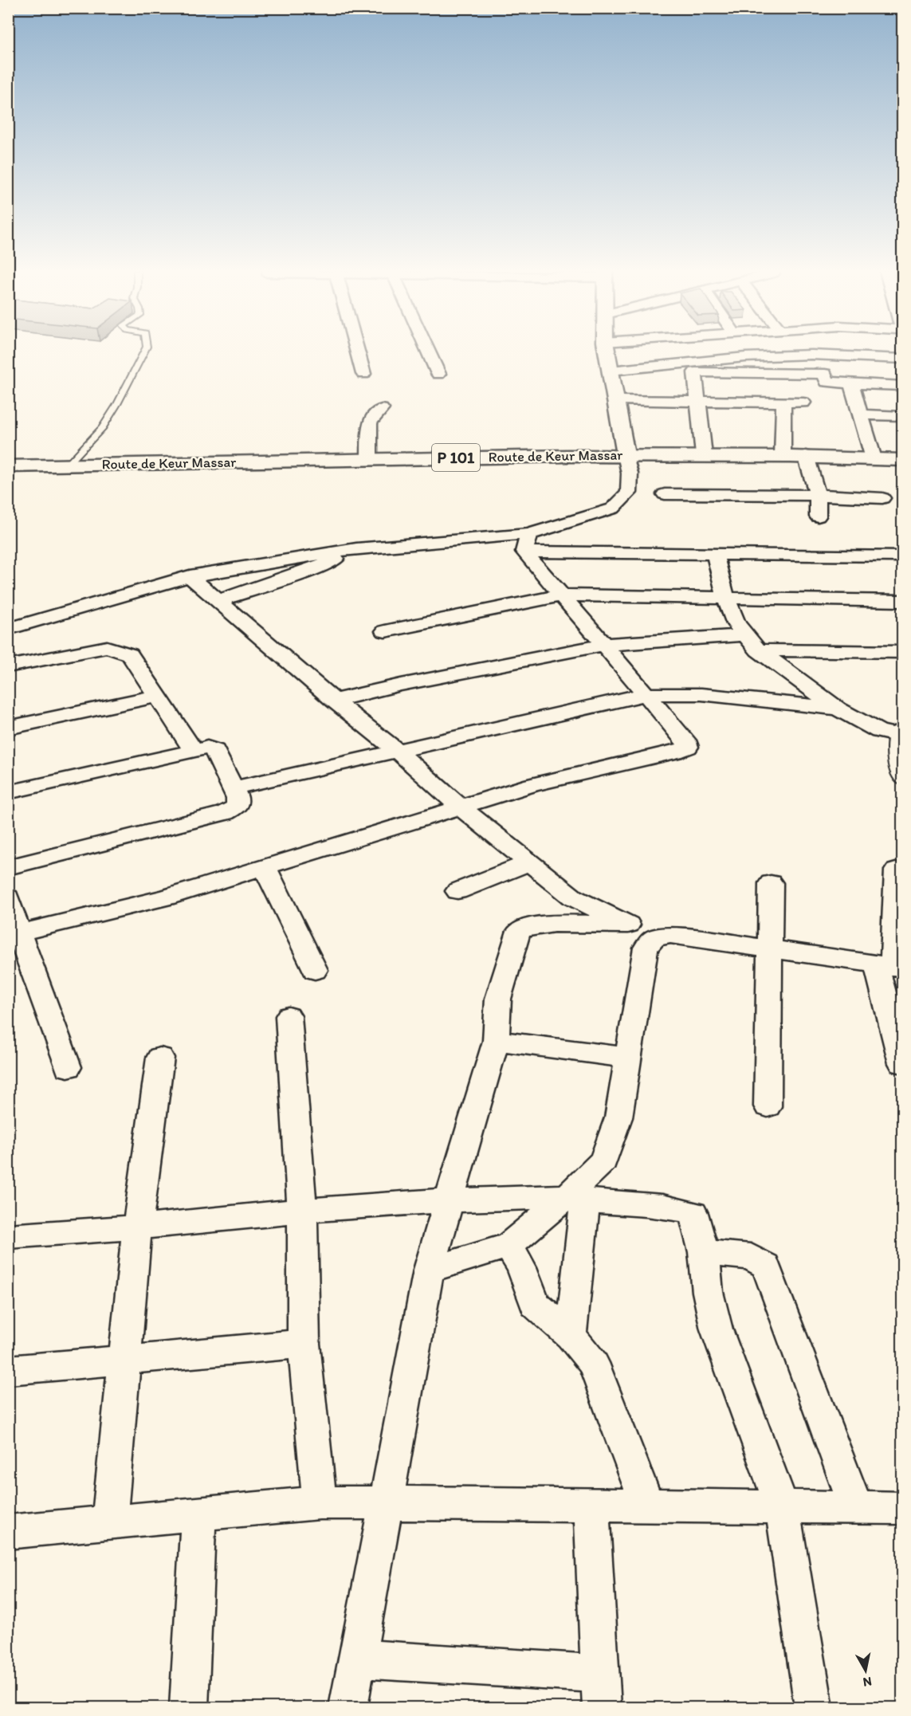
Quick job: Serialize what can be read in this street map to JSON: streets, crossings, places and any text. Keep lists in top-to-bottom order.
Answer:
{
  "streets": {
    "main road": ["Route de Keur Massar", "P 101"]
  },
  "north": "bottom"
}
